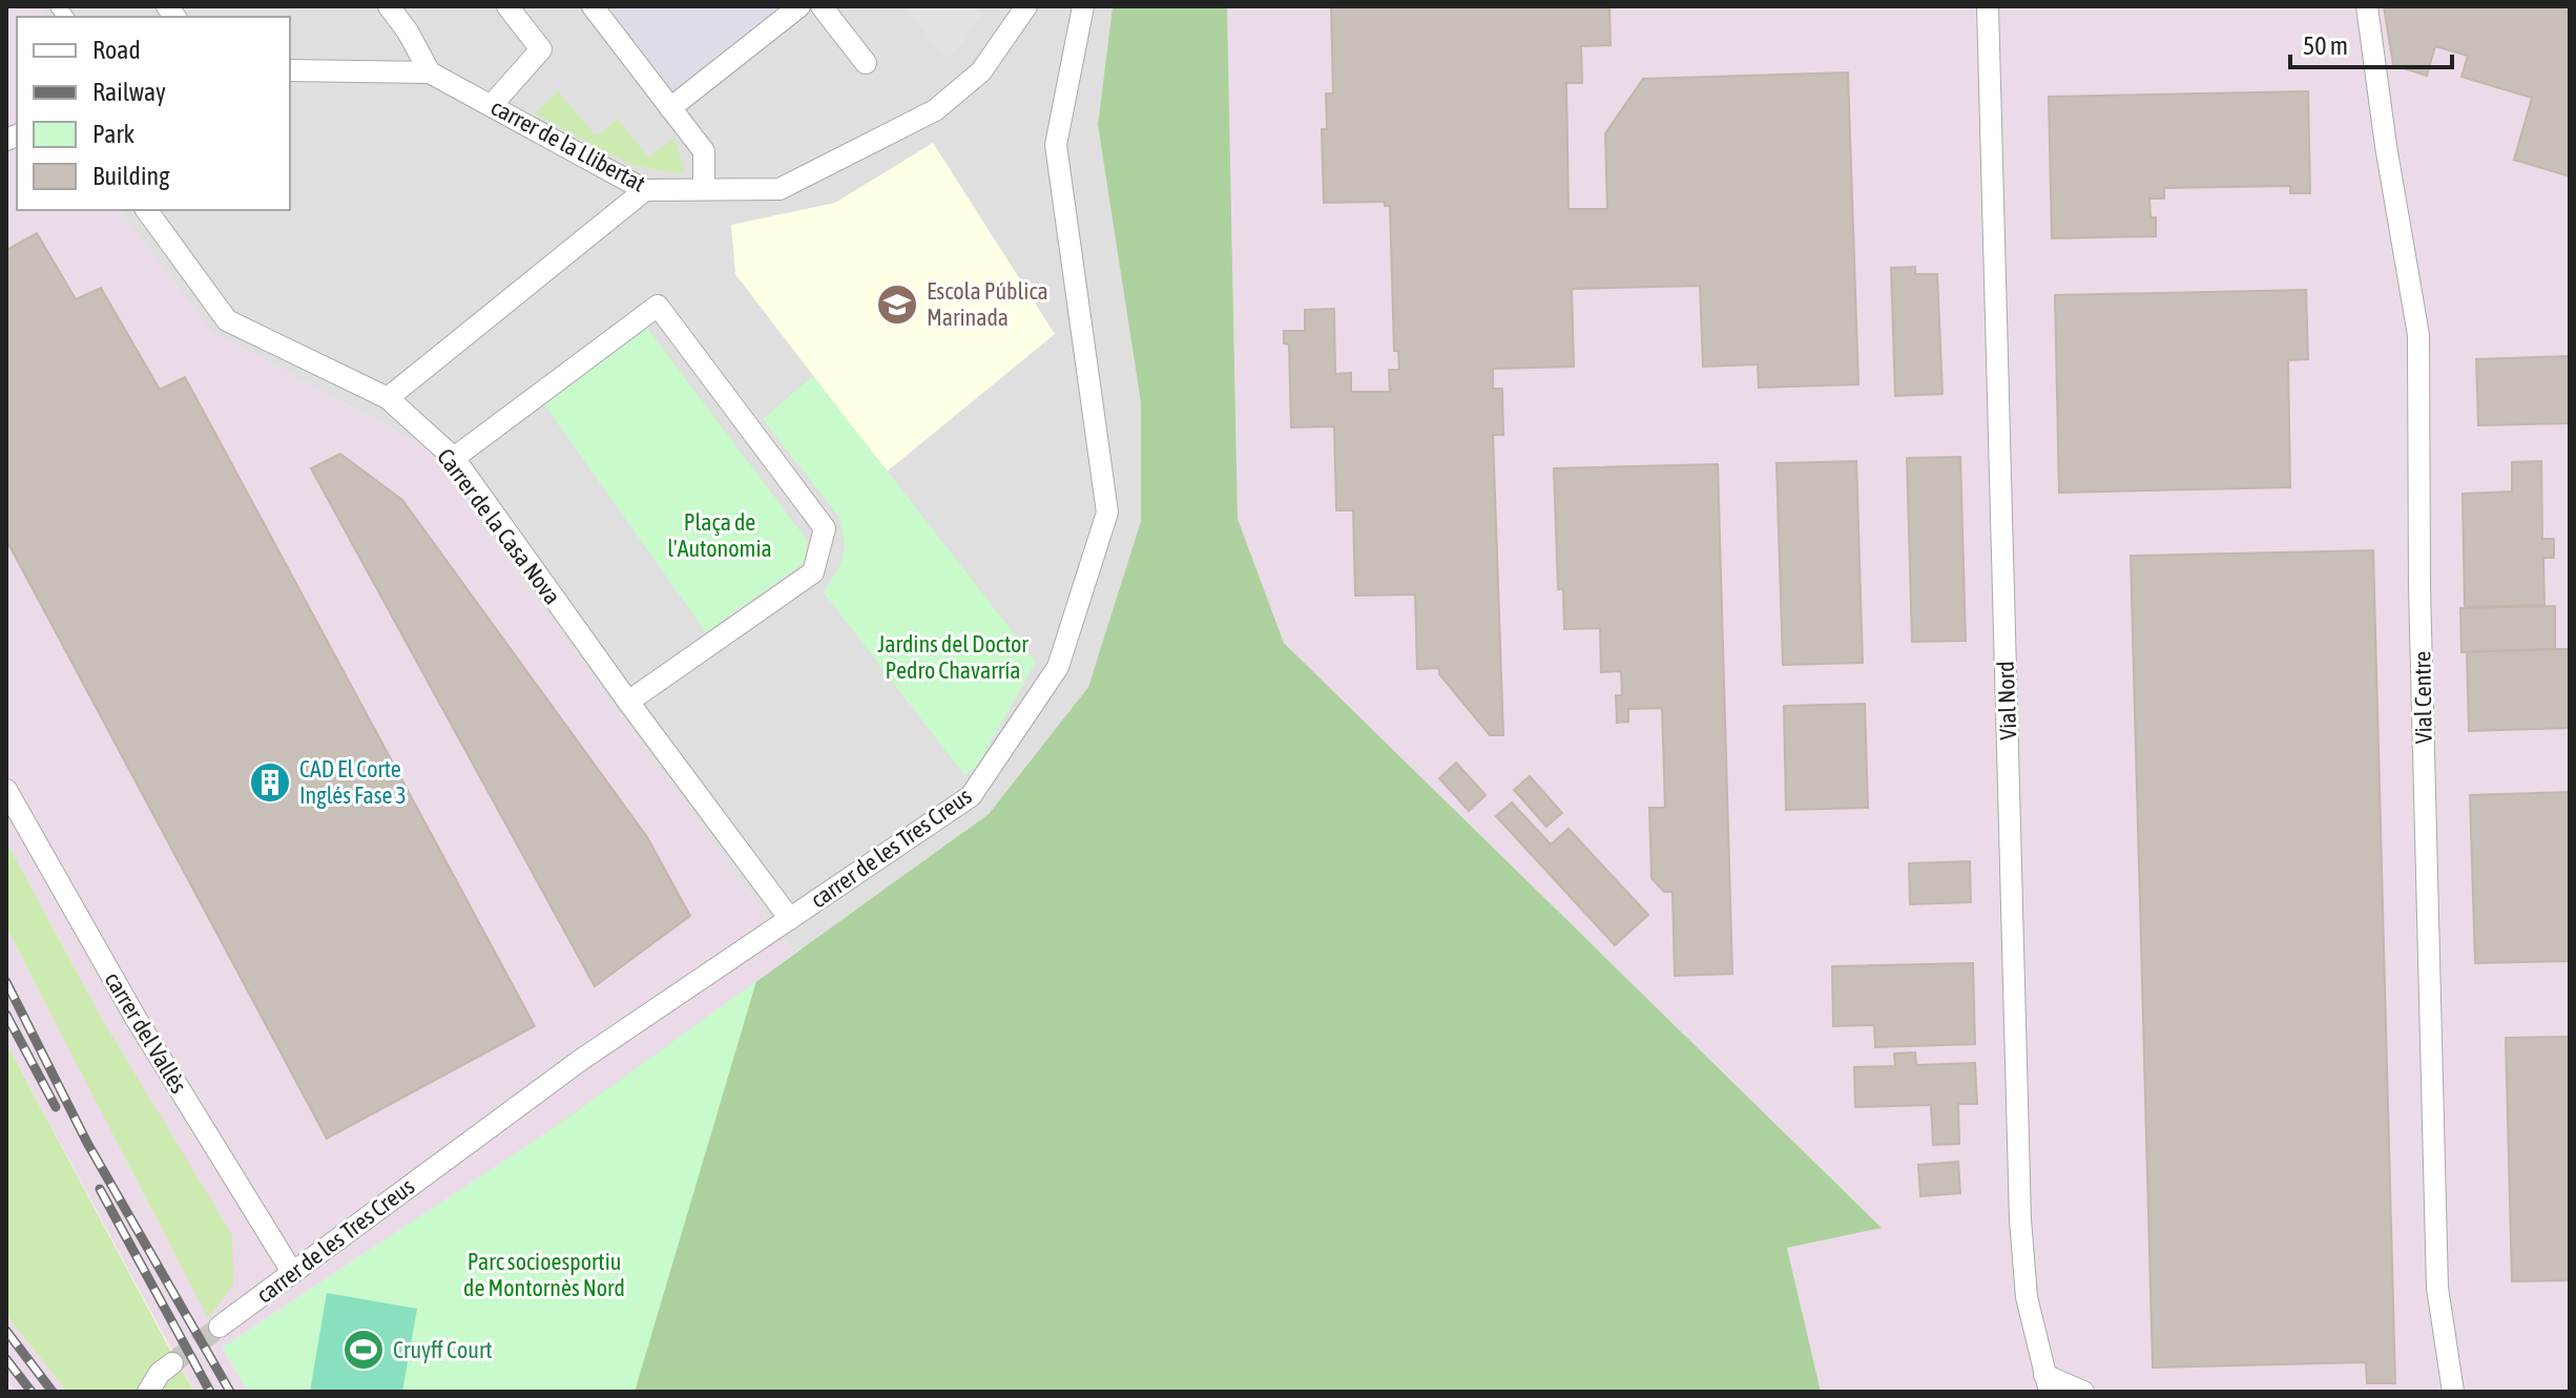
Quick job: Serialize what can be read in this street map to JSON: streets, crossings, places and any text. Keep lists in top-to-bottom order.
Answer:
{
  "streets": {
    "street": [
      "carrer de la Llibertat",
      "Carrer de la Casa Nova",
      "Vial Centre",
      "Vial Nord",
      "carrer de les Tres Creus",
      "carrer del Vallès"
    ]
  },
  "crossings": [
    ["Carrer de la Casa Nova", "carrer de les Tres Creus"],
    ["carrer de les Tres Creus", "carrer del Vallès"]
  ],
  "parks": ["Plaça de l'Autonomia", "Jardins del Doctor Pedro Chavarría", "Parc socioesportiu de Montornès Nord"],
  "places": {
    "school or university": ["Escola Pública Marinada"],
    "building": ["CAD El Corte Inglés Fase 3"],
    "sports": ["Cruyff Court"]
  },
  "legend": [
    "Road",
    "Railway",
    "Park",
    "Building"
  ],
  "scale_bar": "50 m"
}
